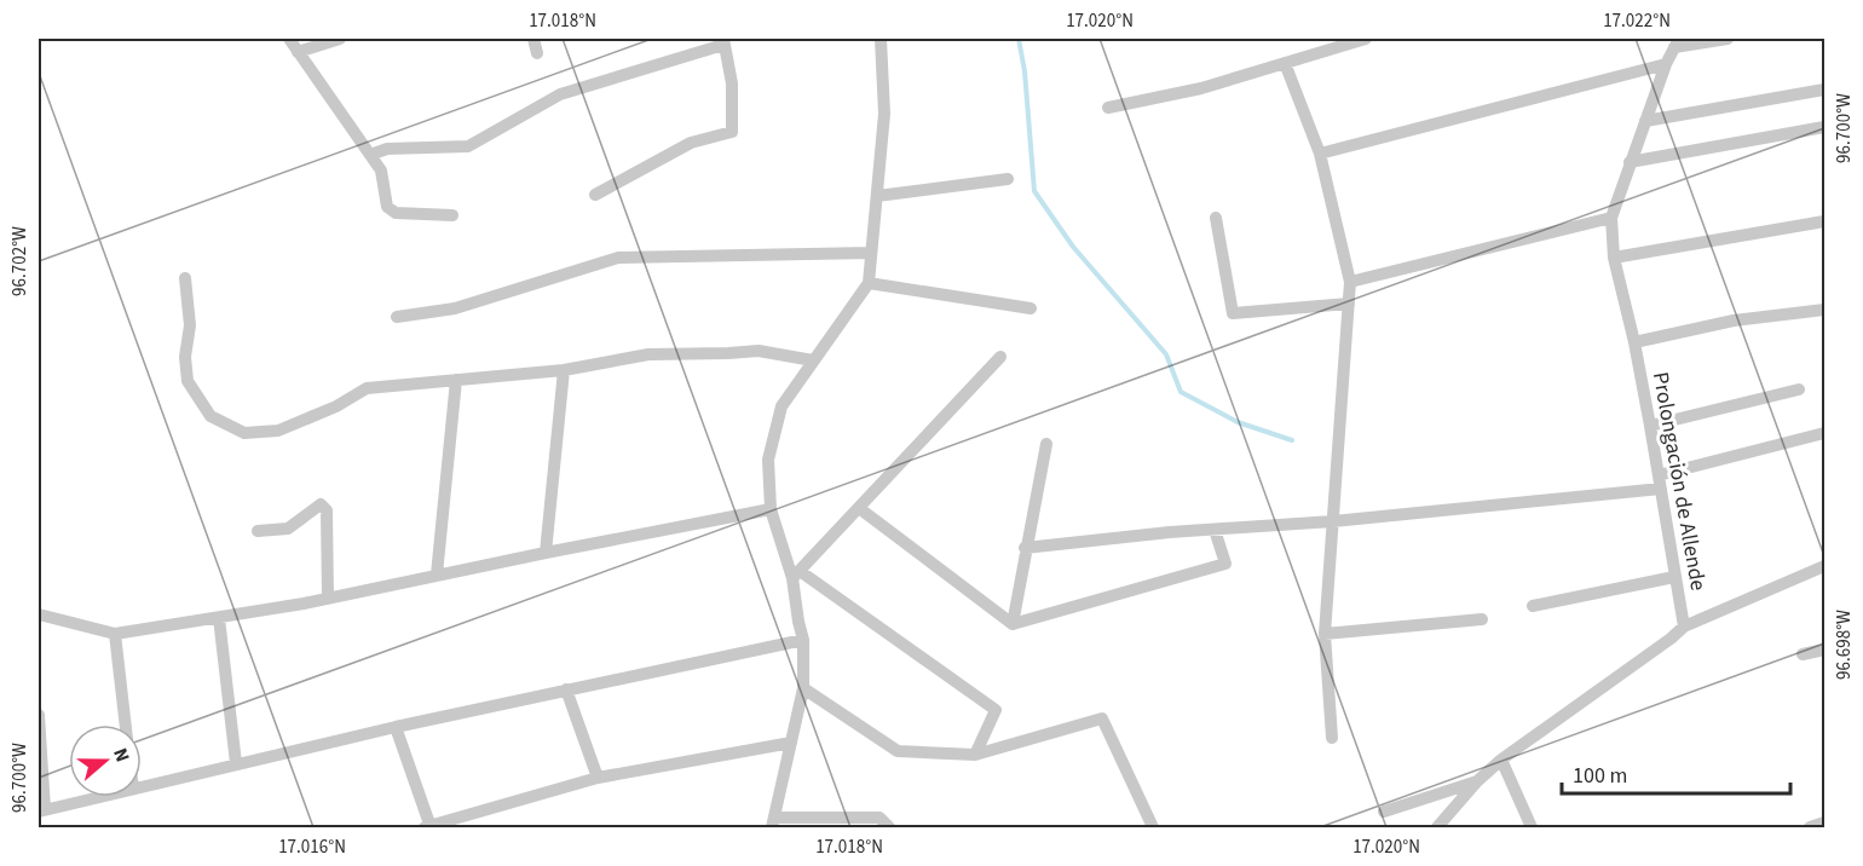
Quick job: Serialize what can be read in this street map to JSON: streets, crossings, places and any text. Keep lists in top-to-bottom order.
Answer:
{
  "streets": {
    "street": ["Prolongación de Allende"]
  },
  "scale_bar": "100 m",
  "north": "right",
  "coordinates": [
    "17.018°N",
    "17.020°N",
    "17.022°N",
    "96.700°W",
    "96.702°W",
    "96.698°W",
    "17.016°N"
  ]
}
